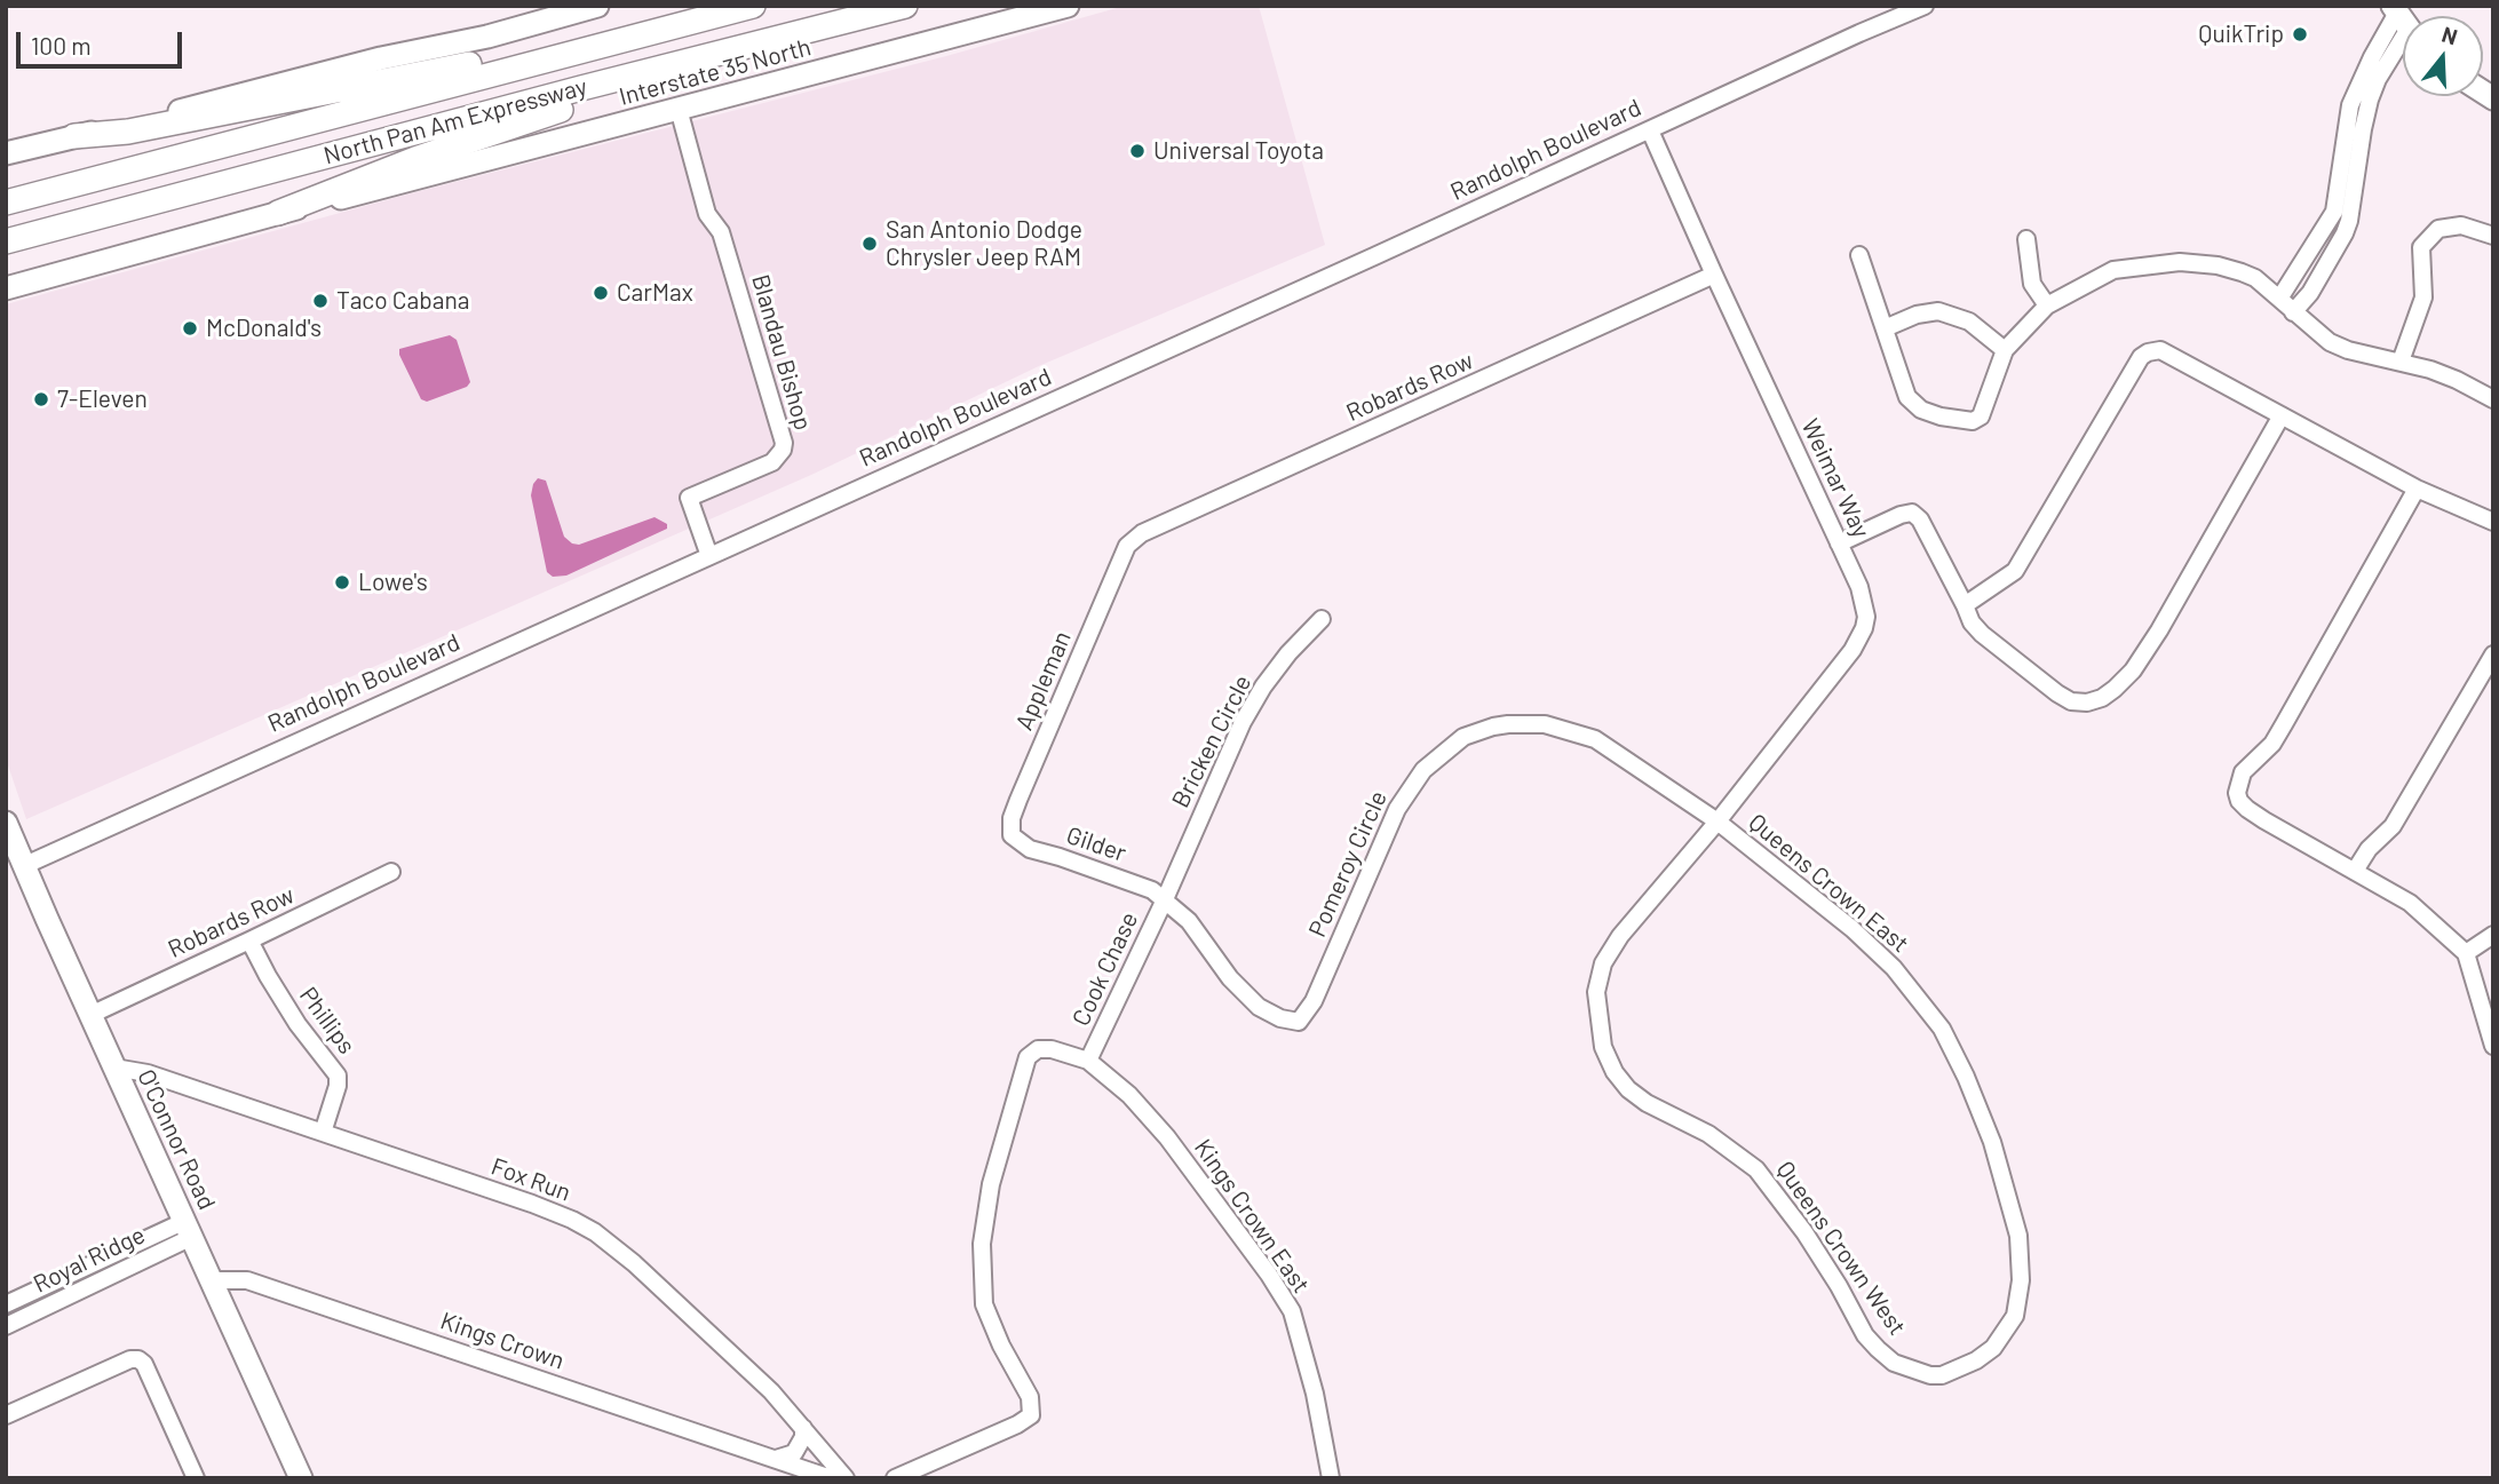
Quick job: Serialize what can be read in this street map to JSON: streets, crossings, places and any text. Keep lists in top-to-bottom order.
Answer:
{
  "streets": {
    "highway": ["North Pan Am Expressway"],
    "main road": ["Interstate 35 North", "O'Connor Road"],
    "street": [
      "Randolph Boulevard",
      "Blandau Bishop",
      "Robards Row",
      "Weimar Way",
      "Appleman",
      "Bricken Circle",
      "Gilder",
      "Pomeroy Circle",
      "Queens Crown East",
      "Cook Chase",
      "Phillips",
      "Fox Run",
      "Kings Crown East",
      "Queens Crown West",
      "Royal Ridge",
      "Kings Crown"
    ]
  },
  "crossings": [
    ["Interstate 35 North", "Blandau Bishop"],
    ["Randolph Boulevard", "Blandau Bishop"],
    ["Randolph Boulevard", "Weimar Way"],
    ["Randolph Boulevard", "O'Connor Road"],
    ["Robards Row", "Weimar Way"],
    ["Robards Row", "Appleman"],
    ["Robards Row", "Phillips"],
    ["Robards Row", "O'Connor Road"],
    ["Weimar Way", "Pomeroy Circle"],
    ["Weimar Way", "Queens Crown East"],
    ["Weimar Way", "Queens Crown West"],
    ["Appleman", "Gilder"],
    ["Bricken Circle", "Gilder"],
    ["Bricken Circle", "Cook Chase"],
    ["Gilder", "Pomeroy Circle"],
    ["Gilder", "Cook Chase"],
    ["Pomeroy Circle", "Queens Crown East"],
    ["Pomeroy Circle", "Queens Crown West"],
    ["Queens Crown East", "Queens Crown West"],
    ["Cook Chase", "Kings Crown East"],
    ["Phillips", "Fox Run"],
    ["O'Connor Road", "Fox Run"],
    ["O'Connor Road", "Royal Ridge"],
    ["O'Connor Road", "Kings Crown"]
  ],
  "places": [
    "QuikTrip",
    "Universal Toyota",
    "San Antonio Dodge Chrysler Jeep RAM",
    "CarMax",
    "Taco Cabana",
    "McDonald's",
    "7-Eleven",
    "Lowe's"
  ],
  "scale_bar": "100 m",
  "north": "top"
}
